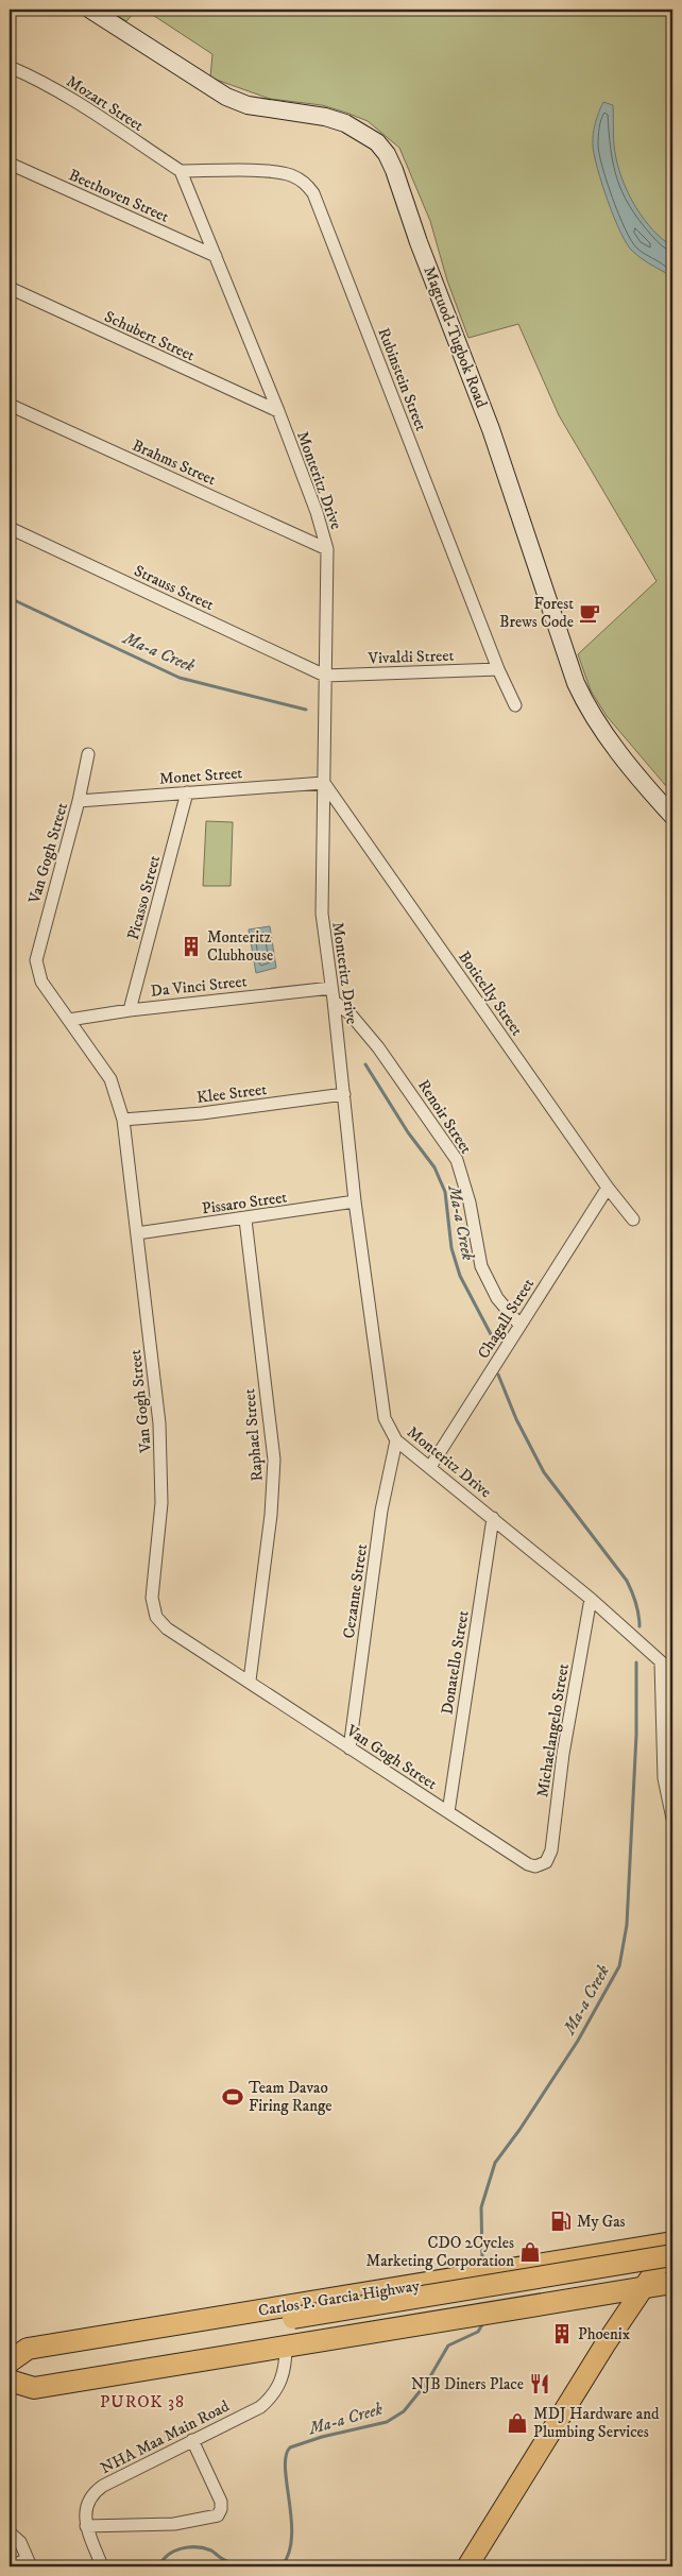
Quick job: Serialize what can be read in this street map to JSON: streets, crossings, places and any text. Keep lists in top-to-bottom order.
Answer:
{
  "streets": {
    "highway": ["Carlos P. Garcia Highway"],
    "main road": ["Magtuod-Tugbok Road"],
    "street": [
      "Mozart Street",
      "Beethoven Street",
      "Schubert Street",
      "Rubinstein Street",
      "Brahms Street",
      "Monteritz Drive",
      "Strauss Street",
      "Vivaldi Street",
      "Monet Street",
      "Van Gogh Street",
      "Picasso Street",
      "Da Vinci Street",
      "Boticelly Street",
      "Klee Street",
      "Renoir Street",
      "Pissaro Street",
      "Chagall Street",
      "Raphael Street",
      "Cezanne Street",
      "Donatello Street",
      "Michaelangelo Street",
      "NHA Maa Main Road"
    ]
  },
  "crossings": [
    ["Mozart Street", "Rubinstein Street"],
    ["Mozart Street", "Monteritz Drive"],
    ["Beethoven Street", "Monteritz Drive"],
    ["Schubert Street", "Monteritz Drive"],
    ["Rubinstein Street", "Monteritz Drive"],
    ["Rubinstein Street", "Vivaldi Street"],
    ["Brahms Street", "Monteritz Drive"],
    ["Monteritz Drive", "Strauss Street"],
    ["Monteritz Drive", "Vivaldi Street"],
    ["Monteritz Drive", "Monet Street"],
    ["Monteritz Drive", "Da Vinci Street"],
    ["Monteritz Drive", "Boticelly Street"],
    ["Monteritz Drive", "Klee Street"],
    ["Monteritz Drive", "Renoir Street"],
    ["Monteritz Drive", "Pissaro Street"],
    ["Monteritz Drive", "Chagall Street"],
    ["Monteritz Drive", "Cezanne Street"],
    ["Monteritz Drive", "Donatello Street"],
    ["Monteritz Drive", "Michaelangelo Street"],
    ["Strauss Street", "Vivaldi Street"],
    ["Monet Street", "Van Gogh Street"],
    ["Monet Street", "Picasso Street"],
    ["Monet Street", "Boticelly Street"],
    ["Van Gogh Street", "Da Vinci Street"],
    ["Van Gogh Street", "Klee Street"],
    ["Van Gogh Street", "Pissaro Street"],
    ["Van Gogh Street", "Raphael Street"],
    ["Van Gogh Street", "Cezanne Street"],
    ["Van Gogh Street", "Donatello Street"],
    ["Van Gogh Street", "Michaelangelo Street"],
    ["Picasso Street", "Da Vinci Street"],
    ["Boticelly Street", "Chagall Street"],
    ["Renoir Street", "Chagall Street"],
    ["Pissaro Street", "Raphael Street"],
    ["Carlos P. Garcia Highway", "NHA Maa Main Road"]
  ],
  "districts": ["PUROK 38"],
  "water": ["Ma-a Creek"],
  "places": {
    "cafe": ["Forest Brews Code"],
    "building": ["Monteritz Clubhouse", "Phoenix"],
    "sports": ["Team Davao Firing Range"],
    "fuel station": ["My Gas"],
    "shop": ["CDO 2Cycles Marketing Corporation", "MDJ Hardware and Plumbing Services"],
    "restaurant": ["NJB Diners Place"]
  }
}
